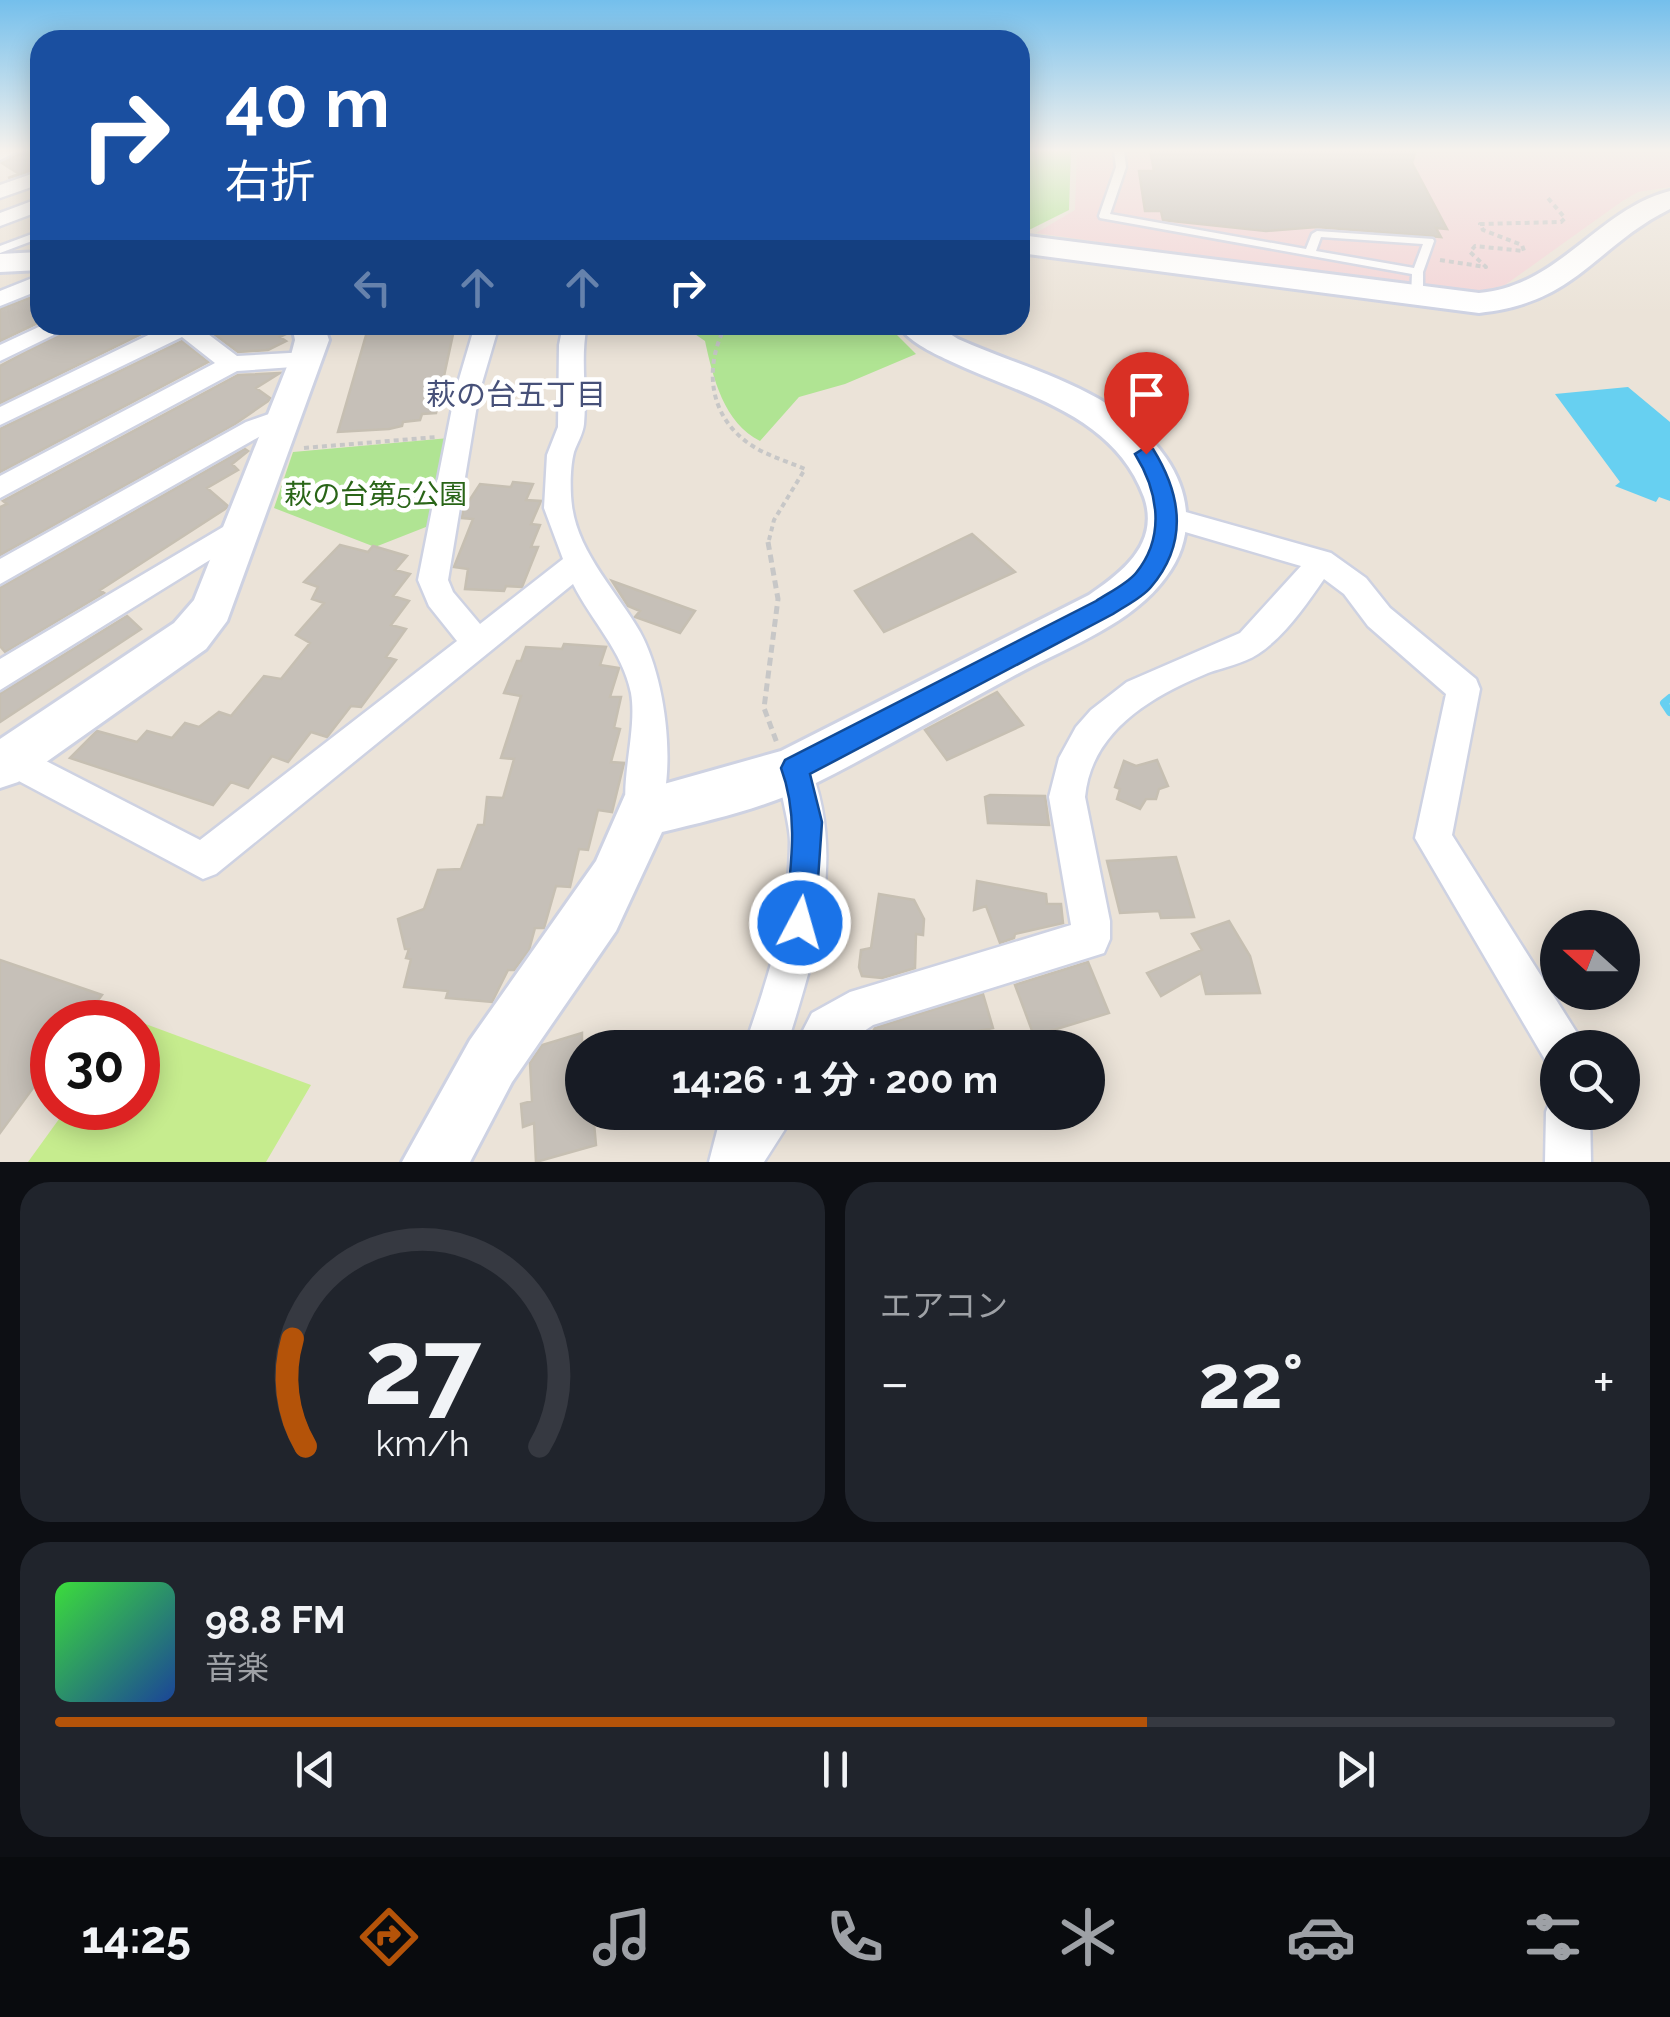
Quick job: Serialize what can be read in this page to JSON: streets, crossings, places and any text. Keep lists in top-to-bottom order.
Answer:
{
  "districts": ["萩の台五丁目"],
  "parks": ["萩の台第5公園"],
  "north": "left",
  "page": {
    "turn": ["40 m", "右折"],
    "limit": "30",
    "trip": "14:26 · 1 分 · 200 m",
    "tile": "エアコン",
    "heat": ["−", "22°", "+"],
    "song": ["98.8 FM", "音楽"],
    "tabs": "14:25",
    "gauge": ["27", "km/h"]
  }
}
